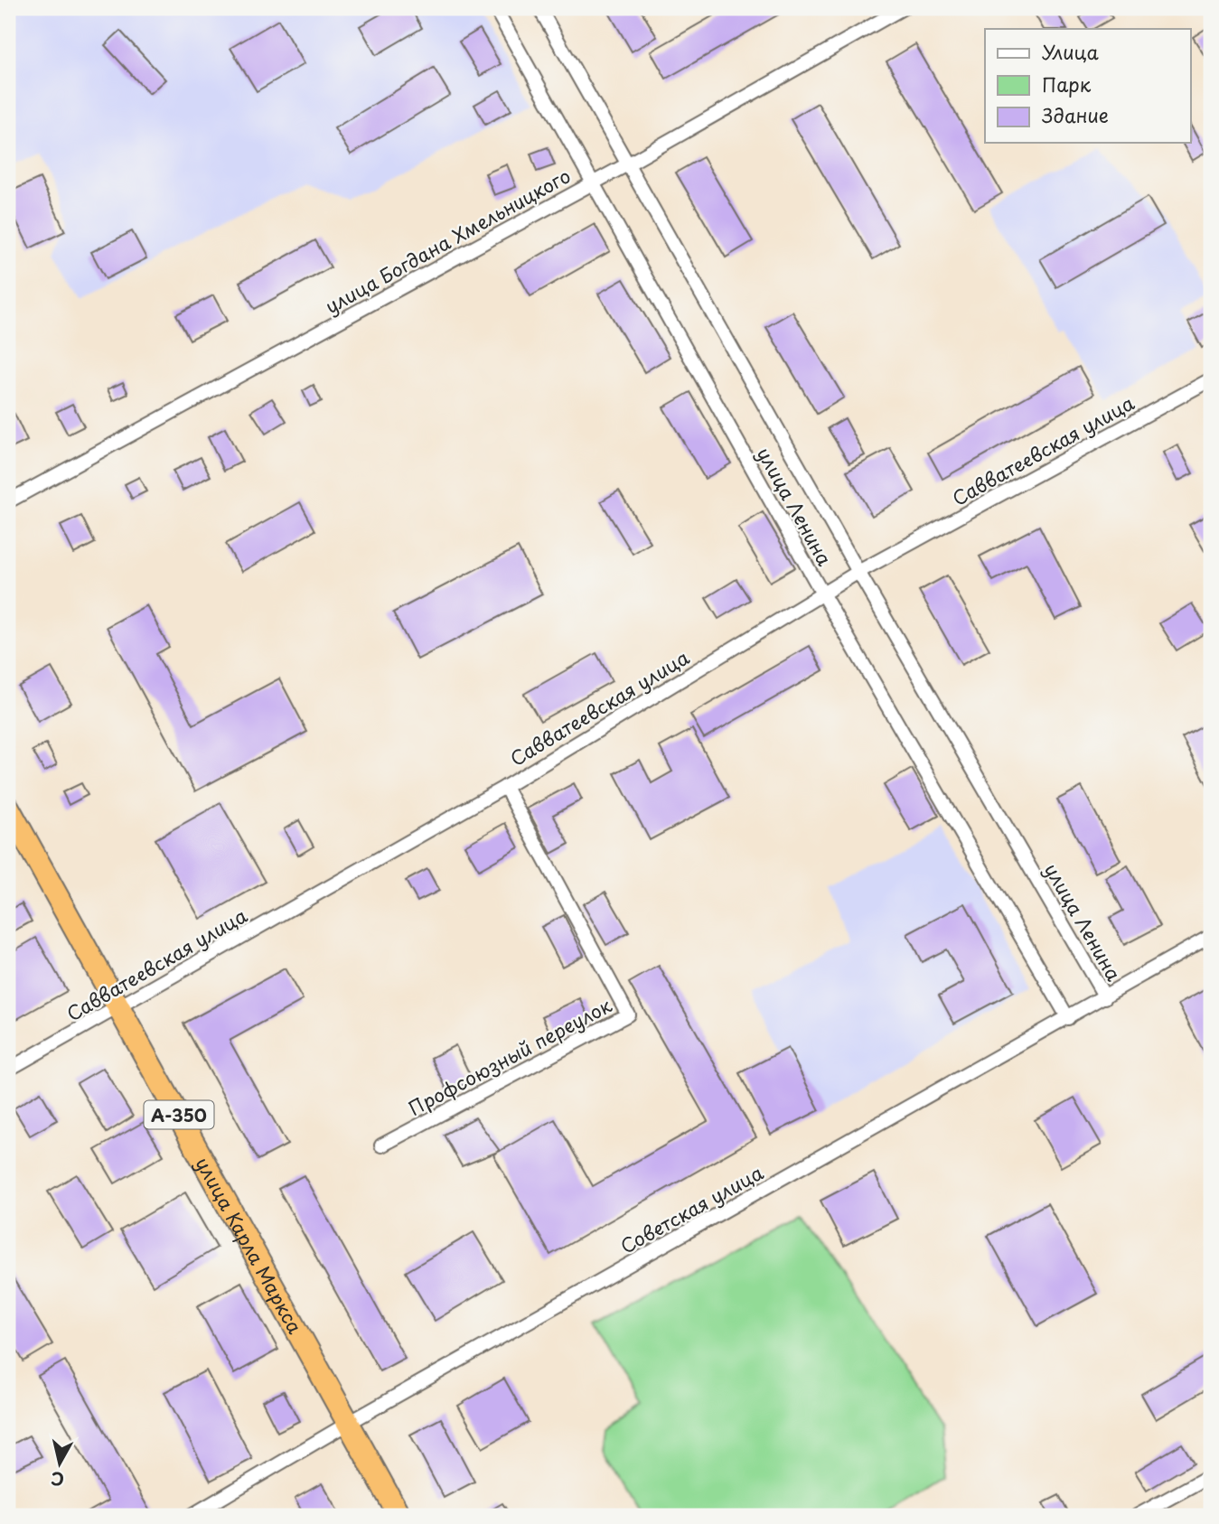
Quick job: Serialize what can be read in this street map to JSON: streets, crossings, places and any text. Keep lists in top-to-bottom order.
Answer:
{
  "streets": {
    "highway": ["А-350", "улица Карла Маркса"],
    "street": [
      "улица Богдана Хмельницкого",
      "Савватеевская улица",
      "улица Ленина",
      "Профсоюзный переулок",
      "Советская улица"
    ]
  },
  "crossings": [
    ["улица Богдана Хмельницкого", "улица Ленина"],
    ["Савватеевская улица", "улица Ленина"],
    ["Савватеевская улица", "Профсоюзный переулок"],
    ["Савватеевская улица", "улица Карла Маркса"],
    ["улица Ленина", "Советская улица"],
    ["Советская улица", "улица Карла Маркса"]
  ],
  "legend": ["Улица", "Парк", "Здание"],
  "north": "bottom"
}
